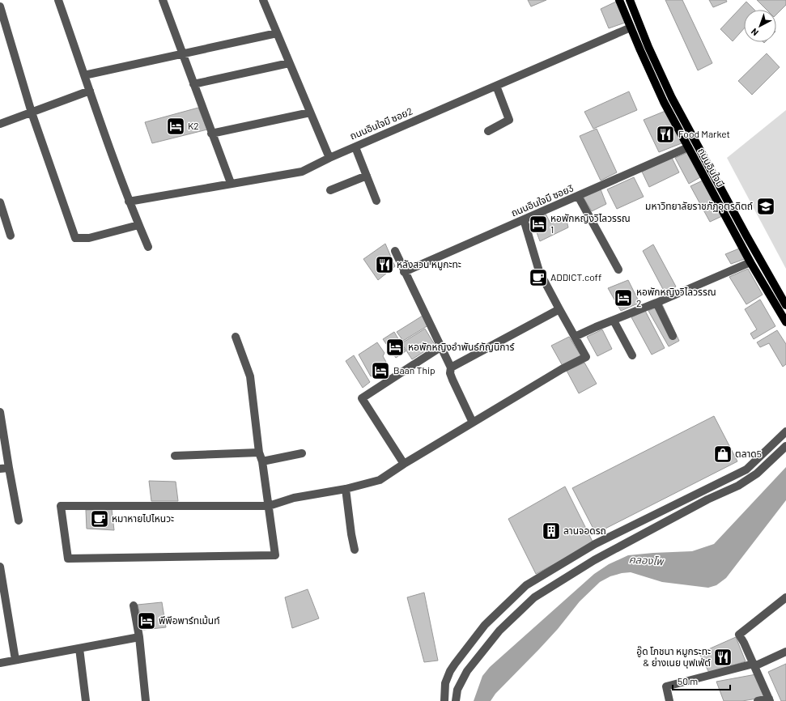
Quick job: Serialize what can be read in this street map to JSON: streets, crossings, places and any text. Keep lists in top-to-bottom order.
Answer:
{
  "streets": {
    "main road": ["ถนนอินใจมี"],
    "street": ["ถนนอินใจมี ซอย2", "ถนนอินใจมี ซอย3"]
  },
  "crossings": [
    ["ถนนอินใจมี ซอย2", "ถนนอินใจมี"],
    ["ถนนอินใจมี", "ถนนอินใจมี ซอย3"]
  ],
  "water": ["คลองโพ"],
  "places": {
    "hotel": [
      "K2",
      "หอพักหญิงวิไลวรรณ 1",
      "หอพักหญิงวิไลวรรณ 2",
      "หอพักหญิงอำพันธ์กัญนิการ์",
      "Baan Thip",
      "พีพีอพาร์ทเม้นท์"
    ],
    "restaurant": ["Food Market", "หลังสวน หมูกะทะ", "อู๊ด โภชนา หมูกระทะ & ย่างเนย บุฟเฟ่ต์"],
    "school or university": ["มหาวิทยาลัยราชภัฏอุตรดิตถ์"],
    "cafe": ["ADDICT.coff", "หมาหายไปไหนวะ"],
    "shop": ["ตลาด5"],
    "building": ["ลานจอดรถ"]
  },
  "scale_bar": "50 m",
  "north": "bottom left"
}
